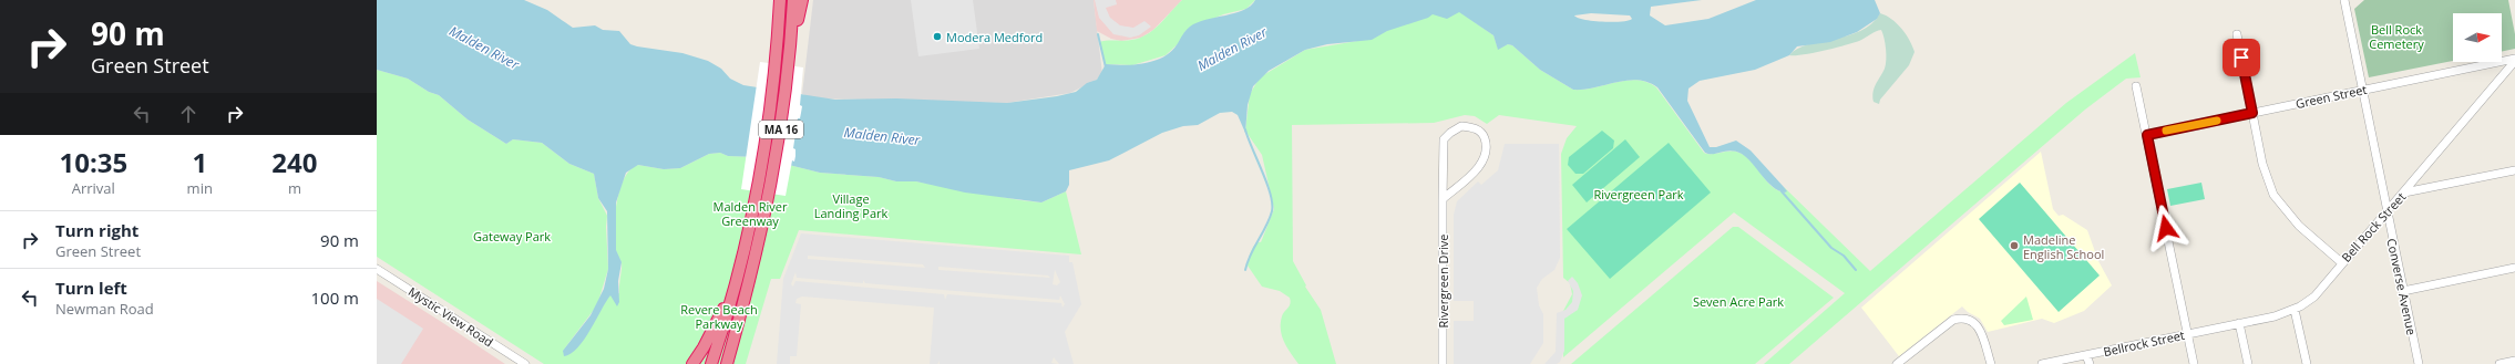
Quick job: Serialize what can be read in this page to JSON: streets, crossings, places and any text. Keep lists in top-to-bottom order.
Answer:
{
  "streets": {
    "highway": ["MA 16"],
    "street": [
      "Green Street",
      "Bell Rock Street",
      "Rivergreen Drive",
      "Converse Avenue",
      "Mystic View Road",
      "Bellrock Street"
    ]
  },
  "crossings": [
    ["Green Street", "Bell Rock Street"],
    ["Green Street", "Converse Avenue"],
    ["Bell Rock Street", "Converse Avenue"],
    ["Bell Rock Street", "Bellrock Street"]
  ],
  "water": ["Malden River"],
  "parks": [
    "Bell Rock Cemetery",
    "Rivergreen Park",
    "Village Landing Park",
    "Malden River Greenway",
    "Gateway Park",
    "Seven Acre Park",
    "Revere Beach Parkway"
  ],
  "places": ["Modera Medford", "Madeline English School"],
  "north": "right",
  "page": {
    "turn": ["90 m", "Green Street"],
    "eta": [
      "10:35",
      "Arrival",
      "1",
      "min",
      "240",
      "m"
    ],
    "list": [
      {
        "name": "Turn right",
        "note": "Green Street",
        "value": "90 m"
      },
      {
        "name": "Turn left",
        "note": "Newman Road",
        "value": "100 m"
      }
    ]
  }
}
